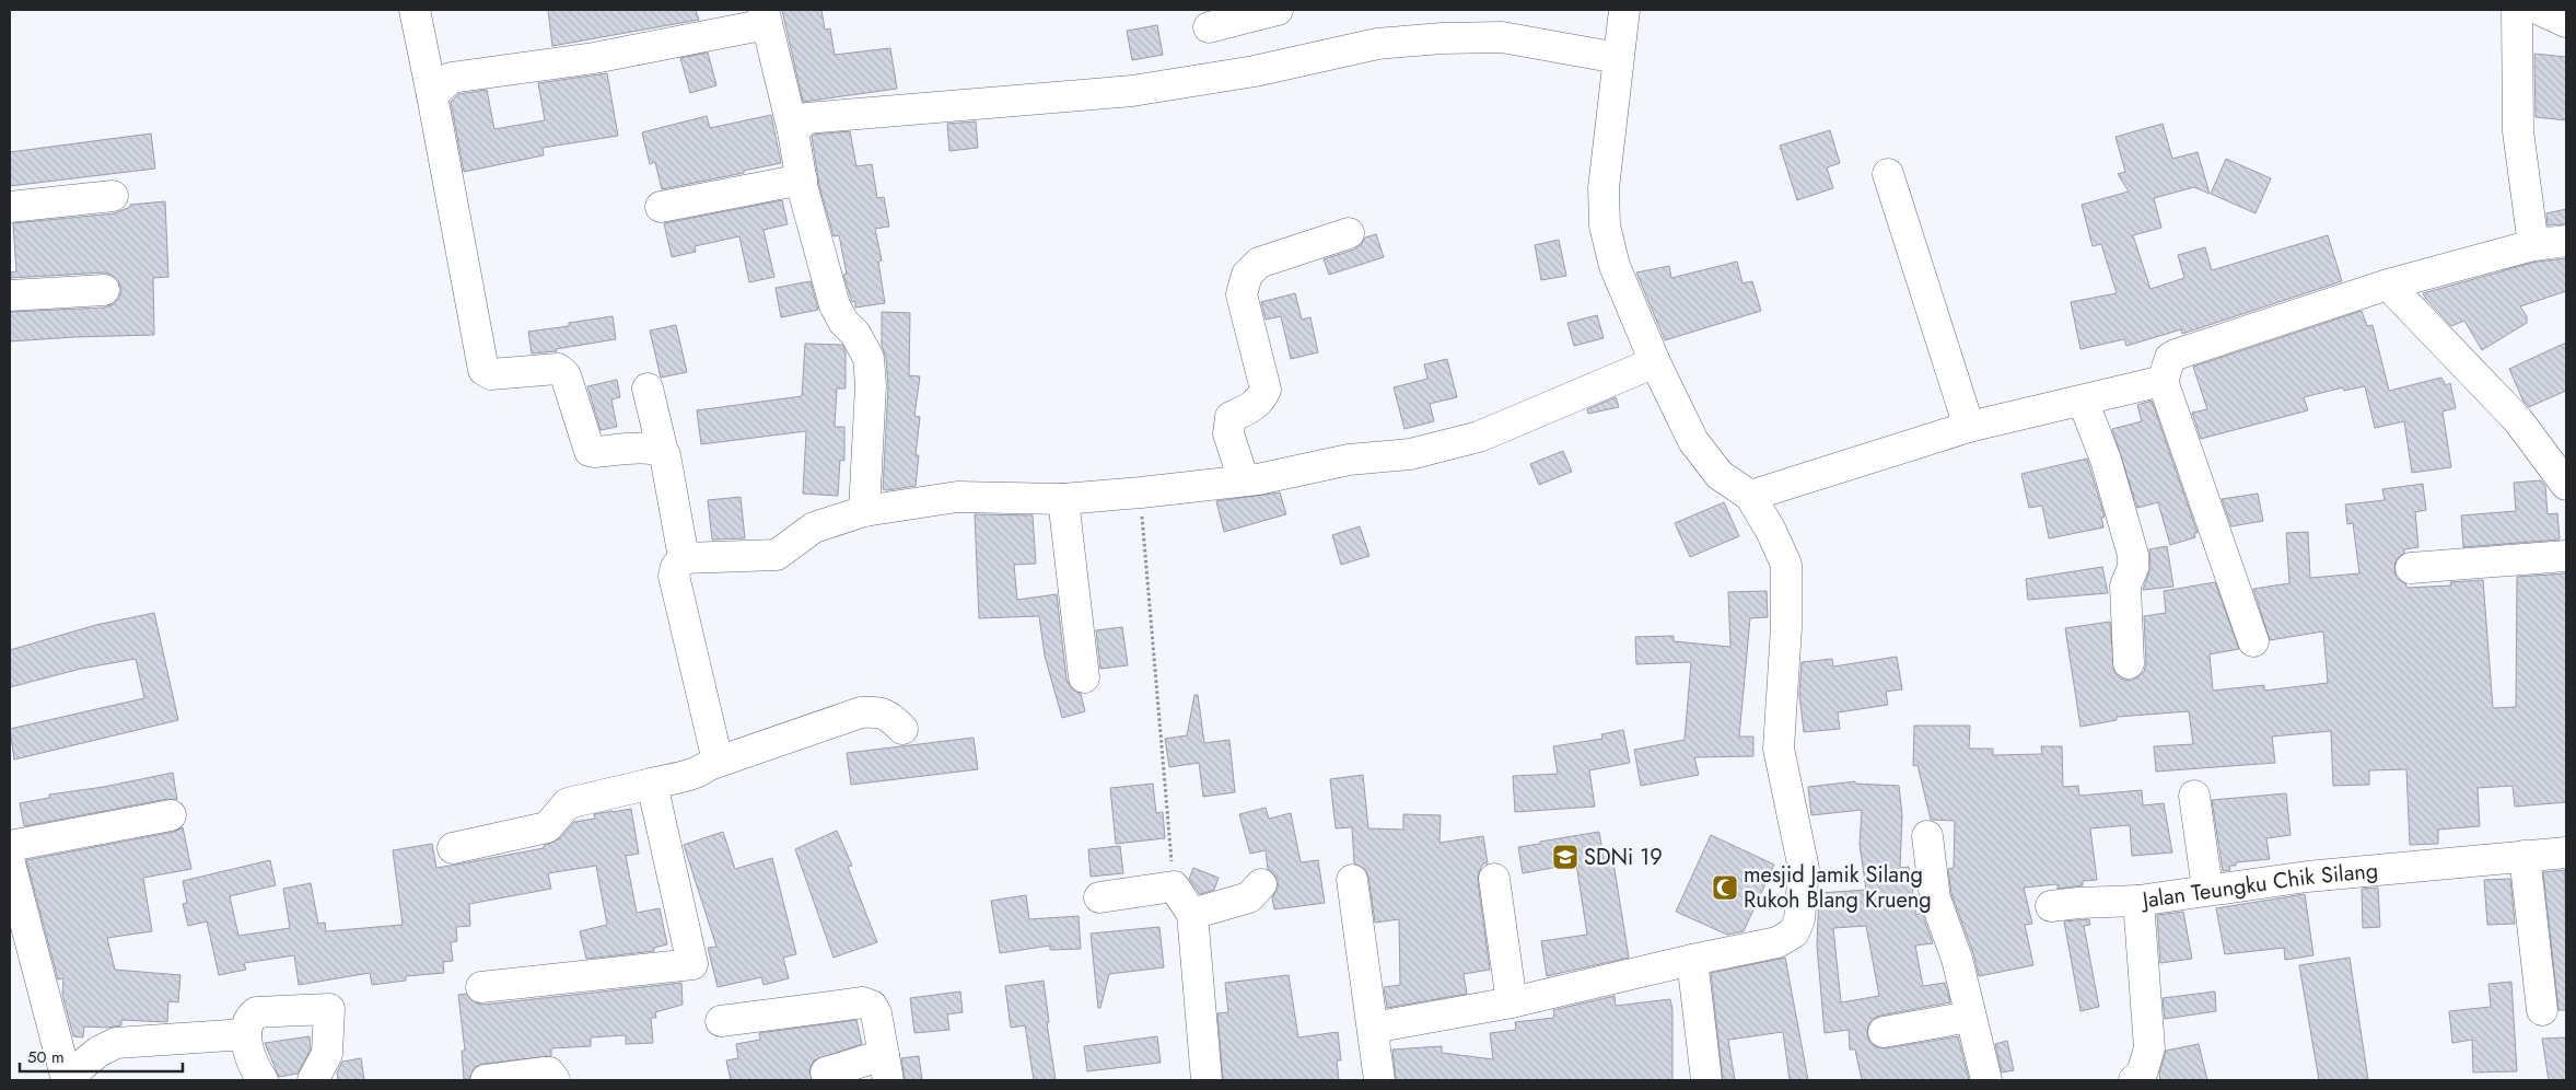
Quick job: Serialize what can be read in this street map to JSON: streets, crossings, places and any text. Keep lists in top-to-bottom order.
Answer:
{
  "streets": {
    "street": ["Jalan Teungku Chik Silang"]
  },
  "places": {
    "school or university": ["SDNi 19"],
    "mosque": ["mesjid Jamik Silang Rukoh Blang Krueng"]
  },
  "scale_bar": "50 m"
}
